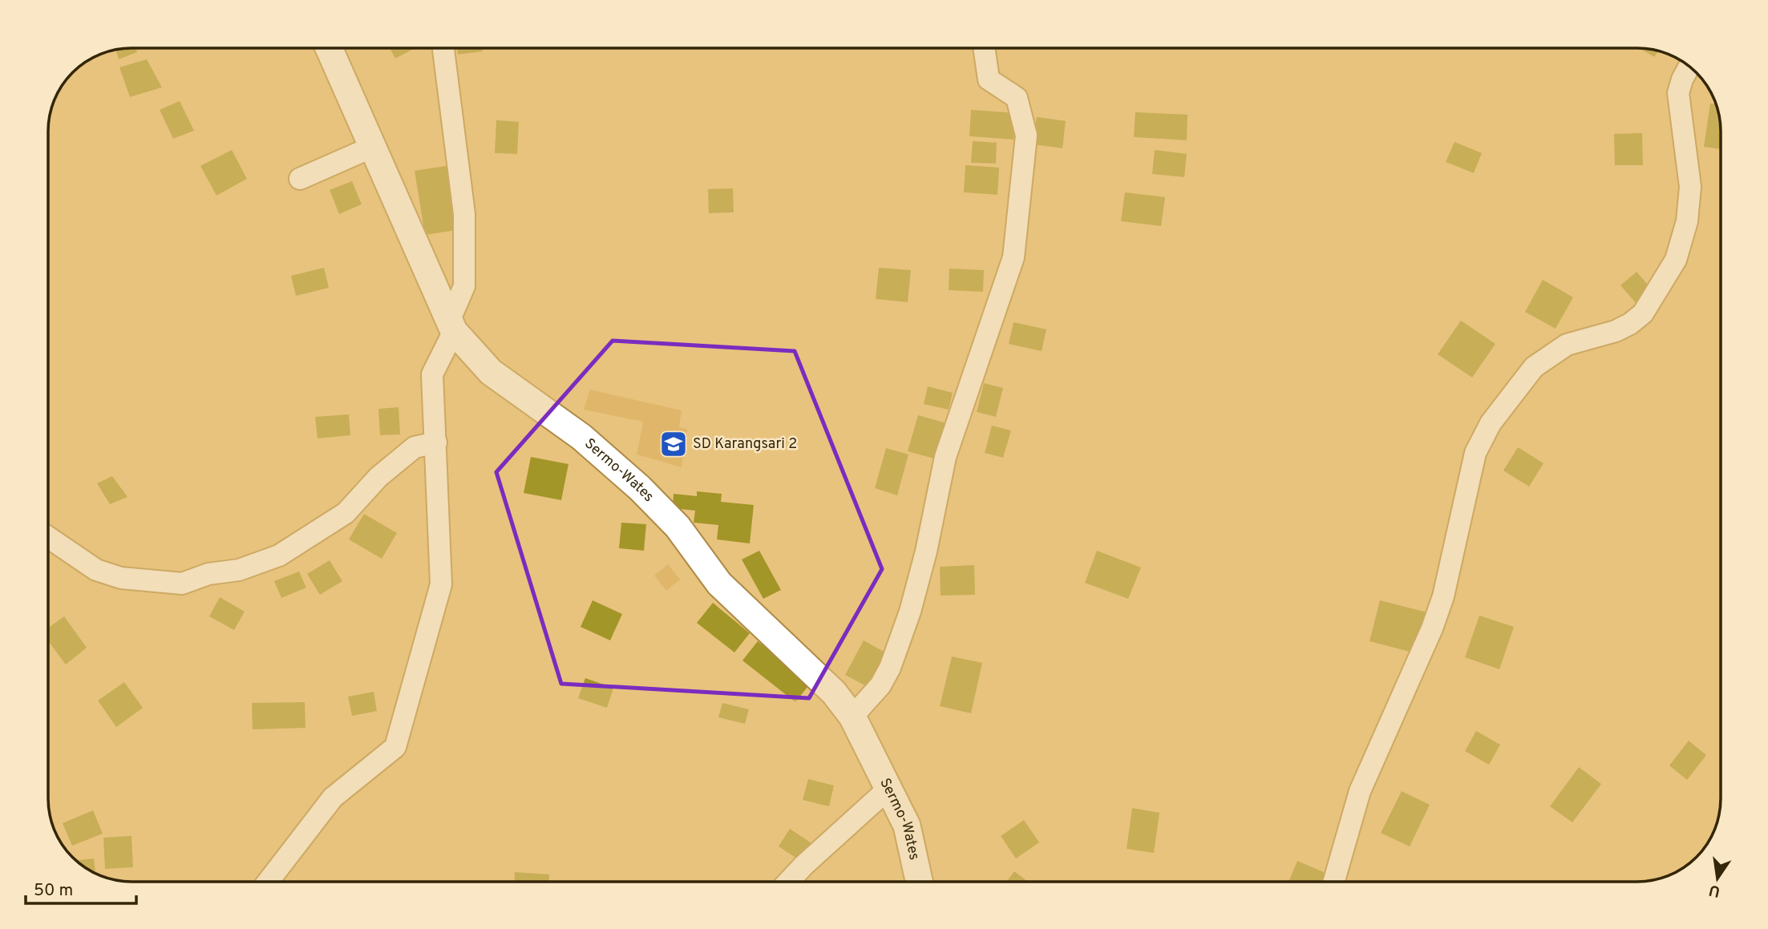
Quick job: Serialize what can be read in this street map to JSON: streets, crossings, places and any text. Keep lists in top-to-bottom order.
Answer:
{
  "streets": {
    "main road": ["Sermo-Wates"]
  },
  "places": {
    "school or university": ["SD Karangsari 2"]
  },
  "scale_bar": "50 m",
  "north": "bottom"
}
